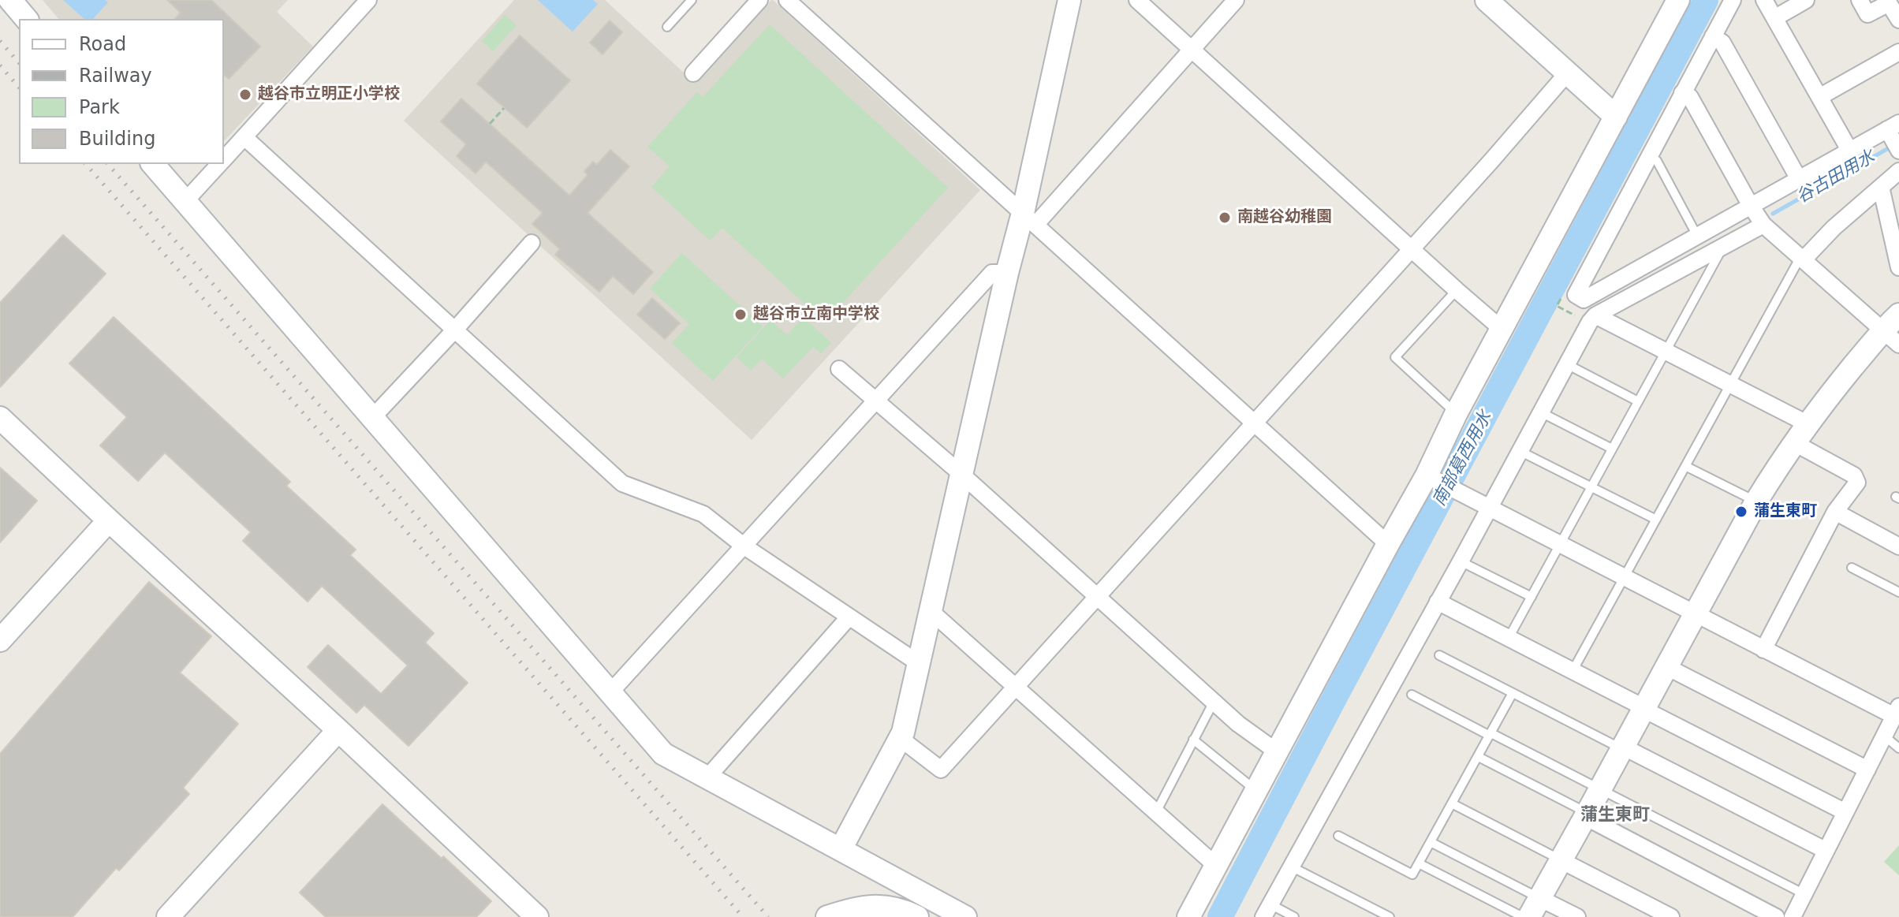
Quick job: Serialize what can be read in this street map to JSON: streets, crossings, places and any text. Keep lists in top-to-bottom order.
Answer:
{
  "districts": ["蒲生東町"],
  "water": ["谷古田用水", "南部葛西用水"],
  "places": [
    "越谷市立明正小学校",
    "南越谷幼稚園",
    "越谷市立南中学校",
    "蒲生東町"
  ],
  "legend": [
    "Road",
    "Railway",
    "Park",
    "Building"
  ]
}
